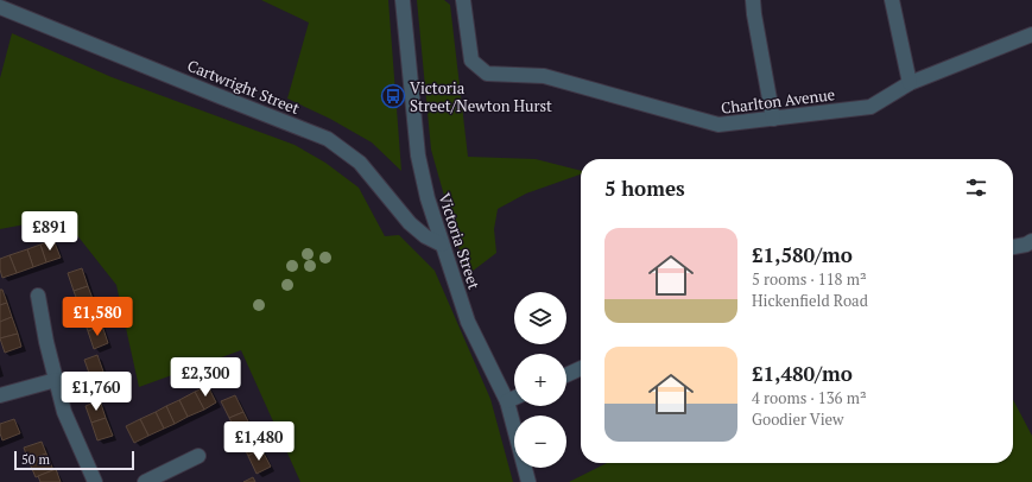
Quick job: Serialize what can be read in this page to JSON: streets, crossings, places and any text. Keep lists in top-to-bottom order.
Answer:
{
  "streets": {
    "street": ["Cartwright Street", "Charlton Avenue", "Victoria Street"]
  },
  "crossings": [
    ["Cartwright Street", "Victoria Street"]
  ],
  "places": {
    "bus stop": ["Victoria Street/Newton Hurst"]
  },
  "scale_bar": "50 m",
  "page": {
    "heading": "5 homes",
    "price": [
      "£891",
      "£1,580",
      "£2,300",
      "£1,760",
      "£1,480"
    ],
    "list": [
      {
        "name": "£1,580/mo",
        "note": "5 rooms · 118 m² · Hickenfield Road"
      },
      {
        "name": "£1,480/mo",
        "note": "4 rooms · 136 m² · Goodier View"
      }
    ],
    "map_buttons": ["+", "−"],
    "scale": "50 m"
  }
}
